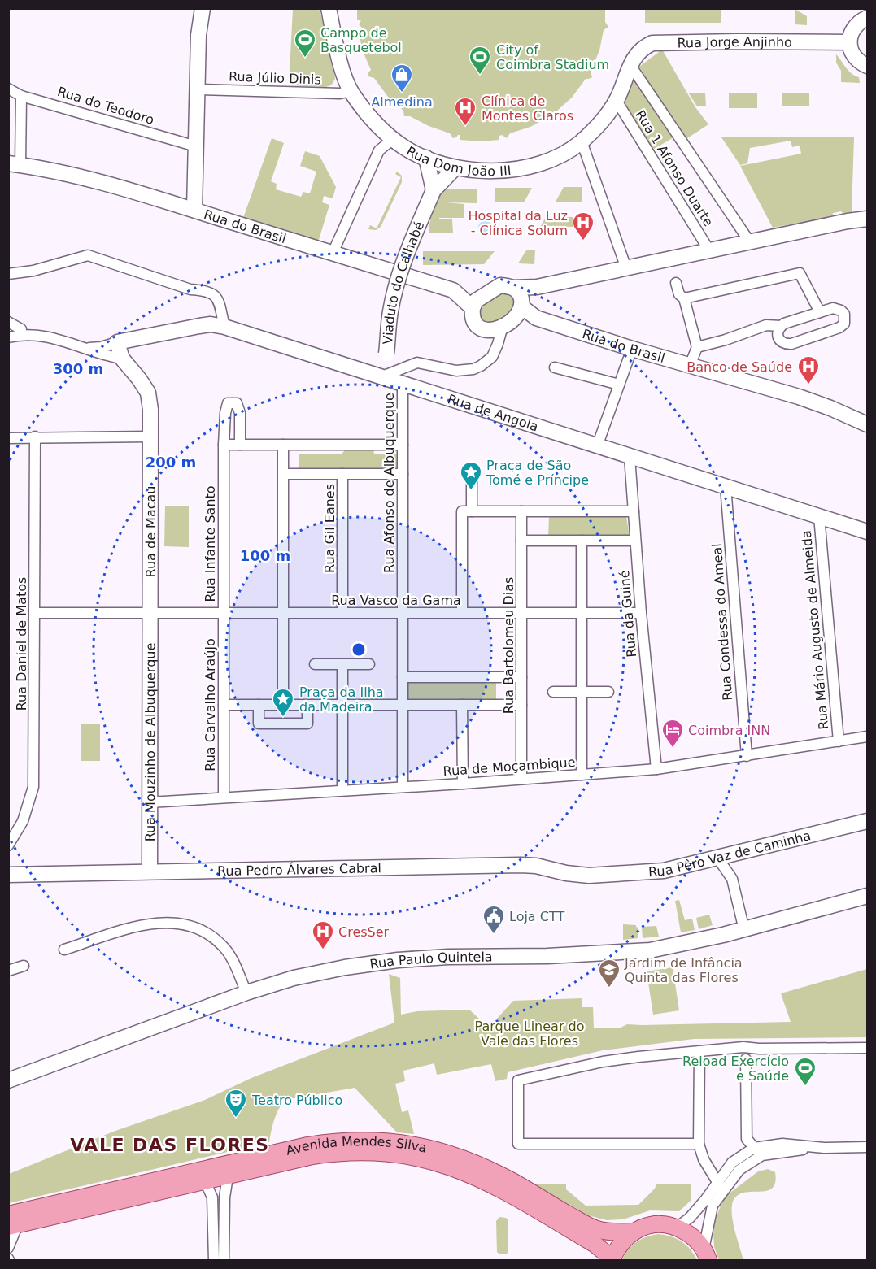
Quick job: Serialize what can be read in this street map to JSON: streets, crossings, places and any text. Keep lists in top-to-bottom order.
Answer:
{
  "streets": {
    "main road": ["Avenida Mendes Silva"],
    "street": [
      "Rua Jorge Anjinho",
      "Rua Júlio Dinis",
      "Rua do Teodoro",
      "Rua Dom João III",
      "Rua 1 Afonso Duarte",
      "Rua do Brasil",
      "Viaduto do Calhabé",
      "Rua de Angola",
      "Rua Afonso de Albuquerque",
      "Rua Gil Eanes",
      "Rua de Macau",
      "Rua Infante Santo",
      "Rua Vasco da Gama",
      "Rua da Guiné",
      "Rua Condessa do Ameal",
      "Rua Mário Augusto de Almeida",
      "Rua Daniel de Matos",
      "Rua Bartolomeu Dias",
      "Rua Carvalho Araújo",
      "Rua Mouzinho de Albuquerque",
      "Rua de Moçambique",
      "Rua Pêro Vaz de Caminha",
      "Rua Pedro Álvares Cabral",
      "Rua Paulo Quintela"
    ]
  },
  "crossings": [
    ["Rua Jorge Anjinho", "Rua Dom João III"],
    ["Rua Júlio Dinis", "Rua Dom João III"],
    ["Rua Dom João III", "Rua 1 Afonso Duarte"],
    ["Rua Dom João III", "Viaduto do Calhabé"],
    ["Viaduto do Calhabé", "Rua de Angola"],
    ["Rua de Angola", "Rua Afonso de Albuquerque"],
    ["Rua de Angola", "Rua de Macau"],
    ["Rua de Angola", "Rua da Guiné"],
    ["Rua de Angola", "Rua Condessa do Ameal"],
    ["Rua de Angola", "Rua Mário Augusto de Almeida"],
    ["Rua Afonso de Albuquerque", "Rua Vasco da Gama"],
    ["Rua Afonso de Albuquerque", "Rua de Moçambique"],
    ["Rua Gil Eanes", "Rua Vasco da Gama"],
    ["Rua de Macau", "Rua Vasco da Gama"],
    ["Rua de Macau", "Rua Mouzinho de Albuquerque"],
    ["Rua Infante Santo", "Rua Vasco da Gama"],
    ["Rua Infante Santo", "Rua Carvalho Araújo"],
    ["Rua Vasco da Gama", "Rua da Guiné"],
    ["Rua Vasco da Gama", "Rua Daniel de Matos"],
    ["Rua Vasco da Gama", "Rua Bartolomeu Dias"],
    ["Rua Vasco da Gama", "Rua Carvalho Araújo"],
    ["Rua Vasco da Gama", "Rua Mouzinho de Albuquerque"],
    ["Rua da Guiné", "Rua de Moçambique"],
    ["Rua Condessa do Ameal", "Rua de Moçambique"],
    ["Rua Mário Augusto de Almeida", "Rua de Moçambique"],
    ["Rua Bartolomeu Dias", "Rua de Moçambique"],
    ["Rua Carvalho Araújo", "Rua de Moçambique"],
    ["Rua Mouzinho de Albuquerque", "Rua de Moçambique"],
    ["Rua Mouzinho de Albuquerque", "Rua Pedro Álvares Cabral"],
    ["Rua Pêro Vaz de Caminha", "Rua Pedro Álvares Cabral"]
  ],
  "districts": ["VALE DAS FLORES"],
  "parks": ["Parque Linear do Vale das Flores"],
  "places": {
    "sports": ["Campo de Basquetebol", "City of Coimbra Stadium", "Reload Exercício e Saúde"],
    "shop": ["Almedina"],
    "hospital": [
      "Clínica de Montes Claros",
      "Hospital da Luz - Clínica Solum",
      "Banco de Saúde",
      "CresSer"
    ],
    "place": ["Praça de São Tomé e Príncipe", "Praça da Ilha da Madeira"],
    "hotel": ["Coimbra INN"],
    "public building": ["Loja CTT"],
    "school or university": ["Jardim de Infância Quinta das Flores"],
    "theatre": ["Teatro Público"]
  },
  "rings": ["300 m", "200 m", "100 m"]
}
